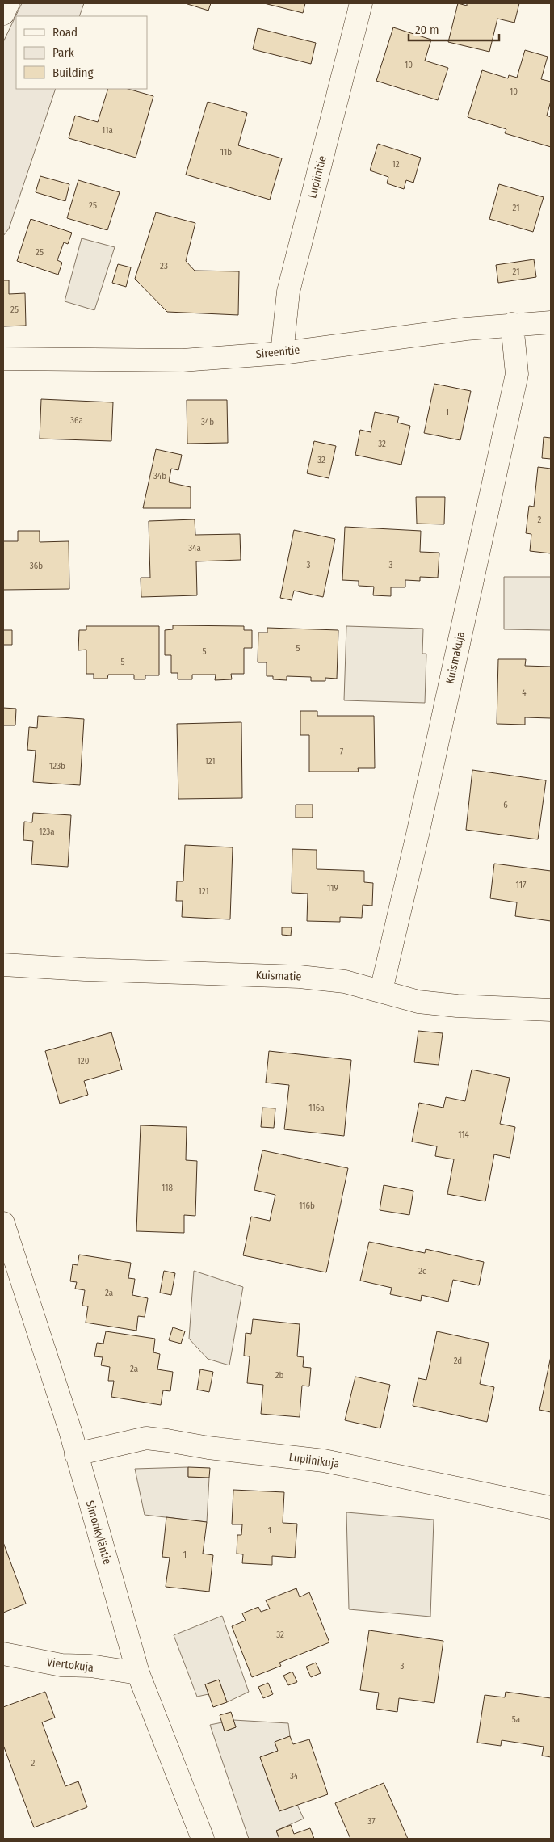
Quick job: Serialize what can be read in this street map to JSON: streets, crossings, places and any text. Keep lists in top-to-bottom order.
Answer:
{
  "streets": {
    "street": [
      "Lupiinitie",
      "Sireenitie",
      "Kuismakuja",
      "Kuismatie",
      "Lupiinikuja",
      "Simonkyläntie",
      "Viertokuja"
    ]
  },
  "crossings": [
    ["Lupiinitie", "Sireenitie"],
    ["Sireenitie", "Kuismakuja"],
    ["Kuismakuja", "Kuismatie"],
    ["Lupiinikuja", "Simonkyläntie"],
    ["Simonkyläntie", "Viertokuja"]
  ],
  "house_numbers": [
    "10",
    "10",
    "11a",
    "11b",
    "12",
    "25",
    "21",
    "25",
    "23",
    "21",
    "25",
    "1",
    "36a",
    "34b",
    "32",
    "32",
    "34b",
    "2",
    "34a",
    "3",
    "3",
    "36b",
    "5",
    "5",
    "5",
    "4",
    "7",
    "121",
    "123b",
    "6",
    "123a",
    "117",
    "119",
    "121",
    "120",
    "116a",
    "114",
    "118",
    "116b",
    "2c",
    "2a",
    "2d",
    "2a",
    "2b",
    "1",
    "1",
    "32",
    "3",
    "5a",
    "2",
    "34",
    "37"
  ],
  "legend": ["Road", "Park", "Building"],
  "scale_bar": "20 m"
}
